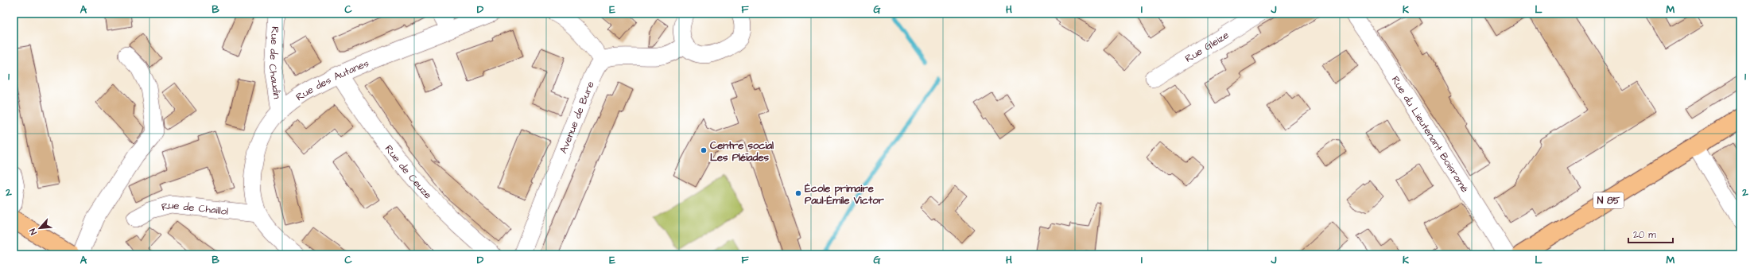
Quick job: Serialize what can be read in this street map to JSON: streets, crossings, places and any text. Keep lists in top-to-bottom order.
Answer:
{
  "streets": {
    "main road": ["N 85"],
    "street": [
      "Rue Gleize",
      "Rue de Chaudin",
      "Rue des Autanes",
      "Avenue de Bure",
      "Rue du Lieutenant Boisramé",
      "Rue de Ceuze",
      "Rue de Chaillol"
    ]
  },
  "crossings": [
    ["Rue de Chaudin", "Rue des Autanes"],
    ["Rue des Autanes", "Rue de Ceuze"],
    ["Rue des Autanes", "Rue de Chaillol"]
  ],
  "places": ["Centre social Les Pléïades", "École primaire Paul-Émile Victor"],
  "scale_bar": "20 m",
  "north": "bottom left",
  "grid": {
    "columns": [
      "A",
      "B",
      "C",
      "D",
      "E",
      "F",
      "G",
      "H",
      "I",
      "J",
      "K",
      "L",
      "M"
    ],
    "rows": ["1", "2"]
  }
}
